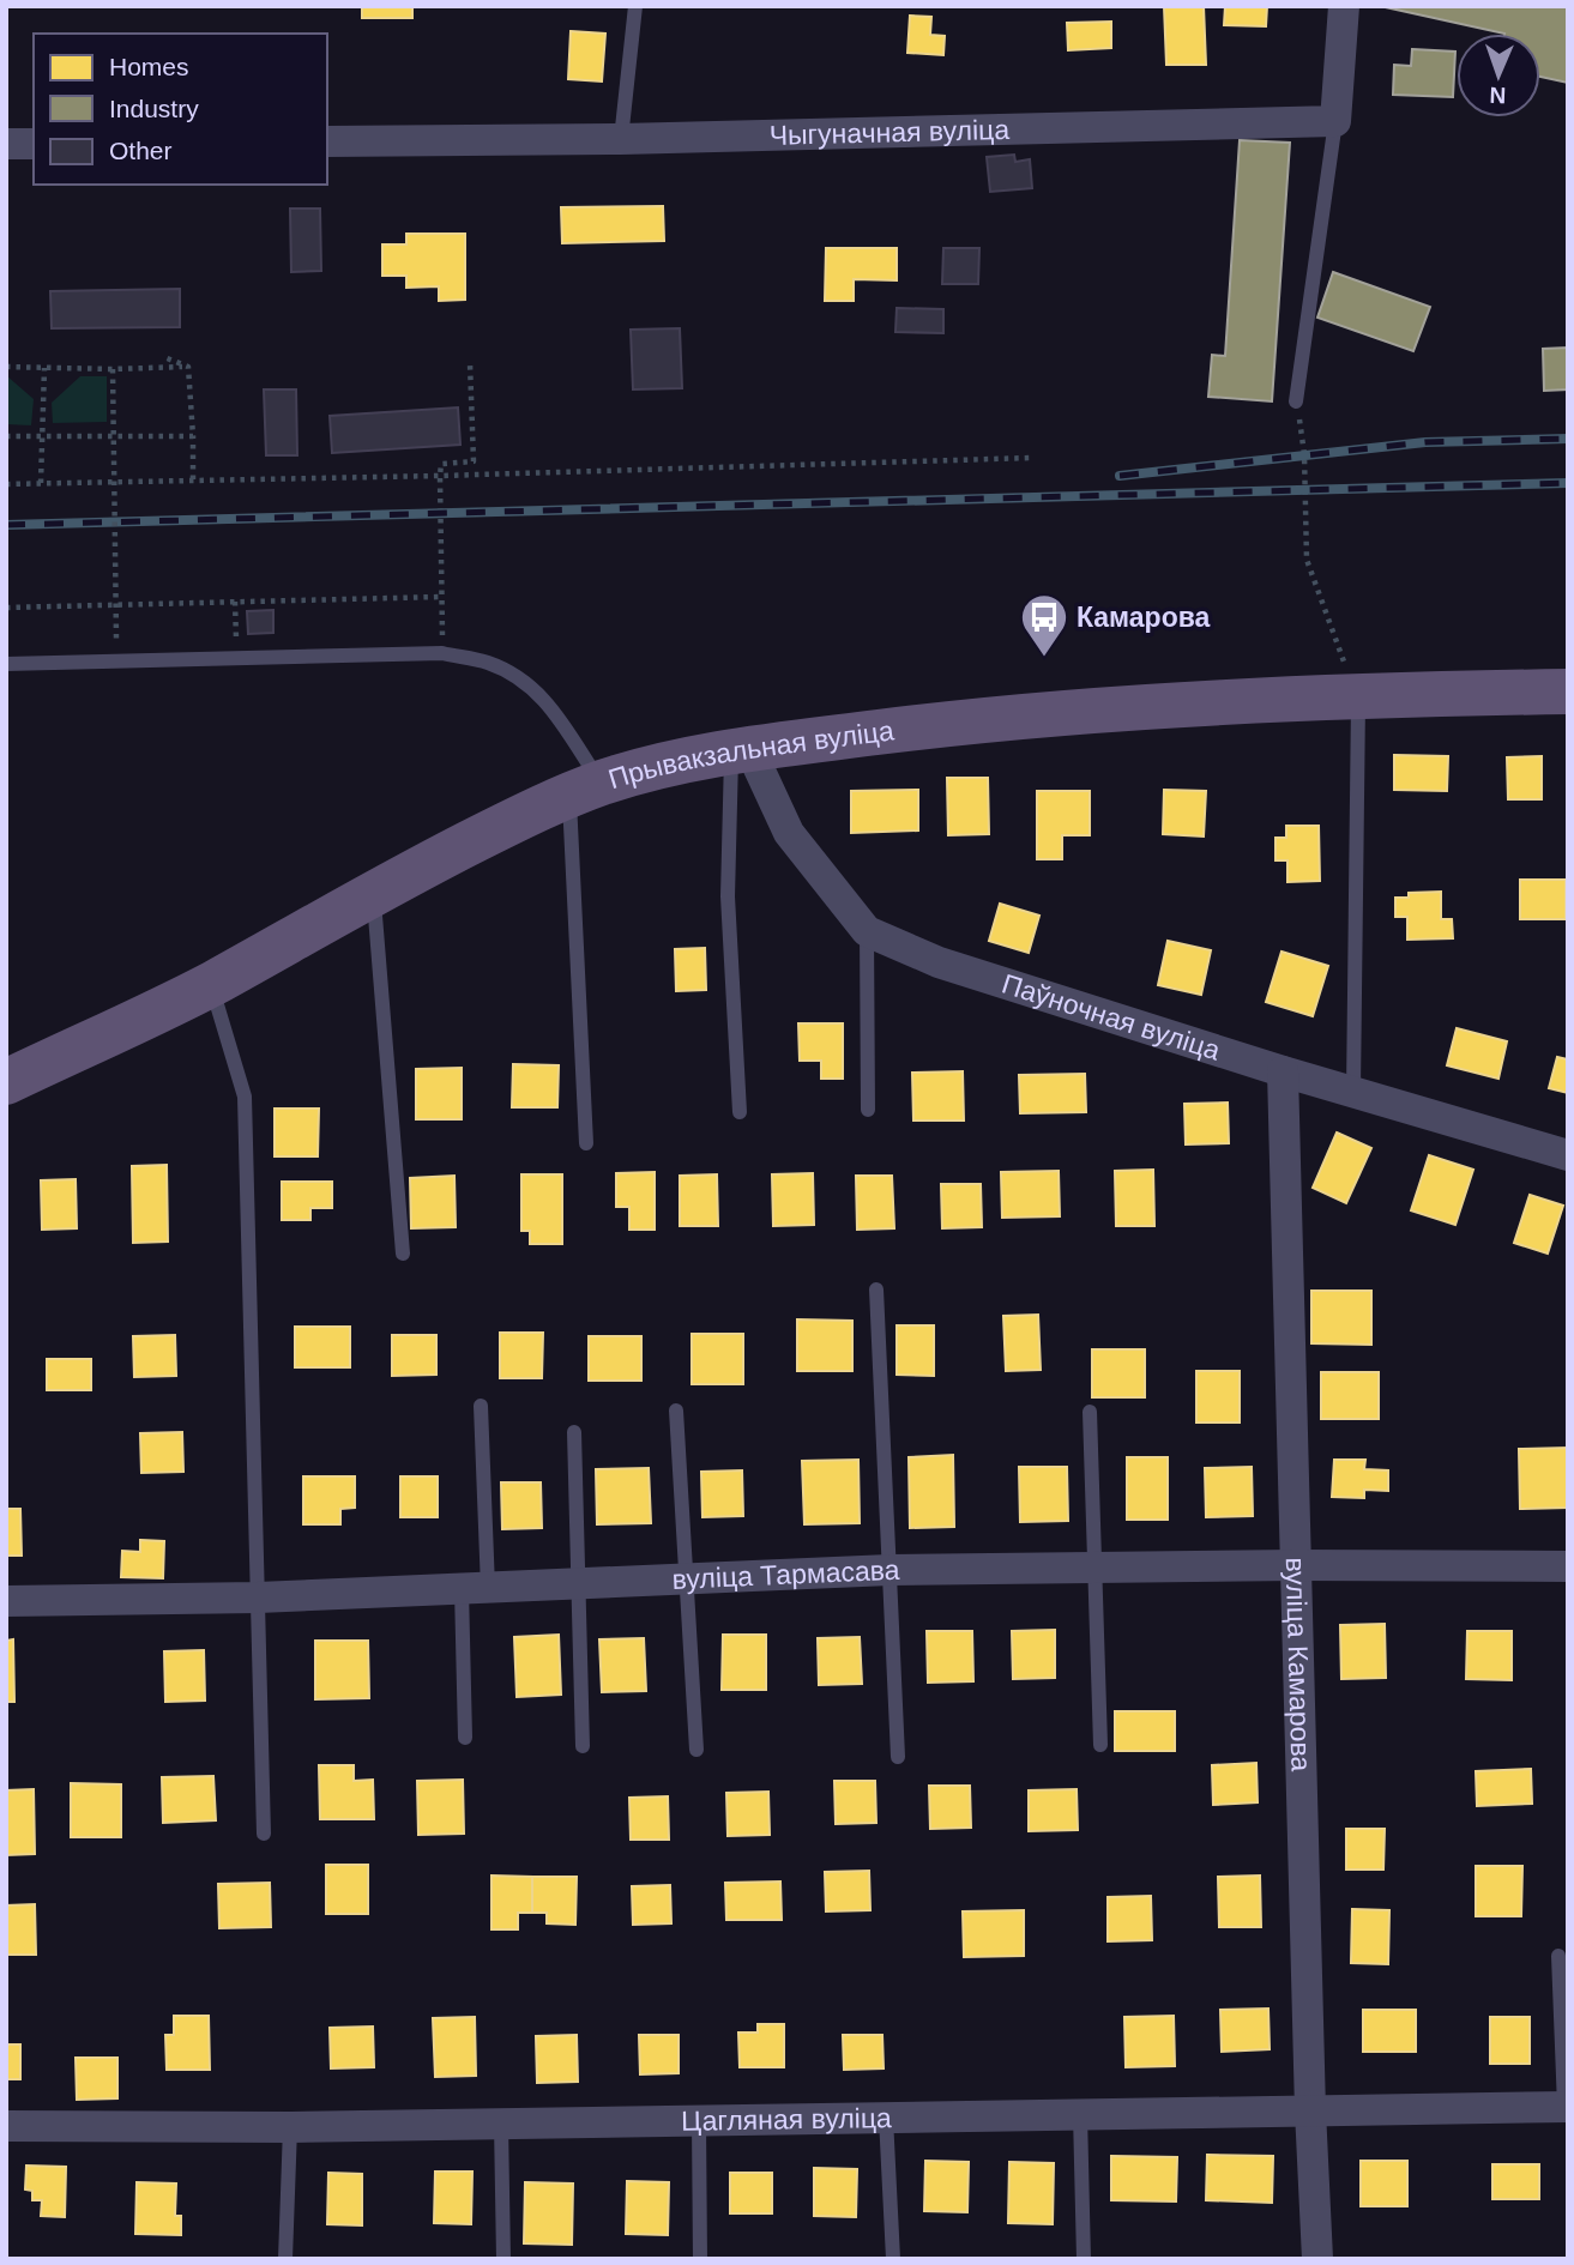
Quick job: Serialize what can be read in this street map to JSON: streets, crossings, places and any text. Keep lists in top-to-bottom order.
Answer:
{
  "streets": {
    "main road": ["Прывакзальная вуліца"],
    "street": [
      "Чыгуначная вуліца",
      "Паўночная вуліца",
      "вуліца Тармасава",
      "вуліца Камарова",
      "Цагляная вуліца"
    ]
  },
  "crossings": [
    ["Прывакзальная вуліца", "Паўночная вуліца"],
    ["Паўночная вуліца", "вуліца Камарова"],
    ["вуліца Тармасава", "вуліца Камарова"],
    ["вуліца Камарова", "Цагляная вуліца"]
  ],
  "places": {
    "bus stop": ["Камарова"]
  },
  "legend": ["Homes", "Industry", "Other"],
  "north": "bottom"
}
